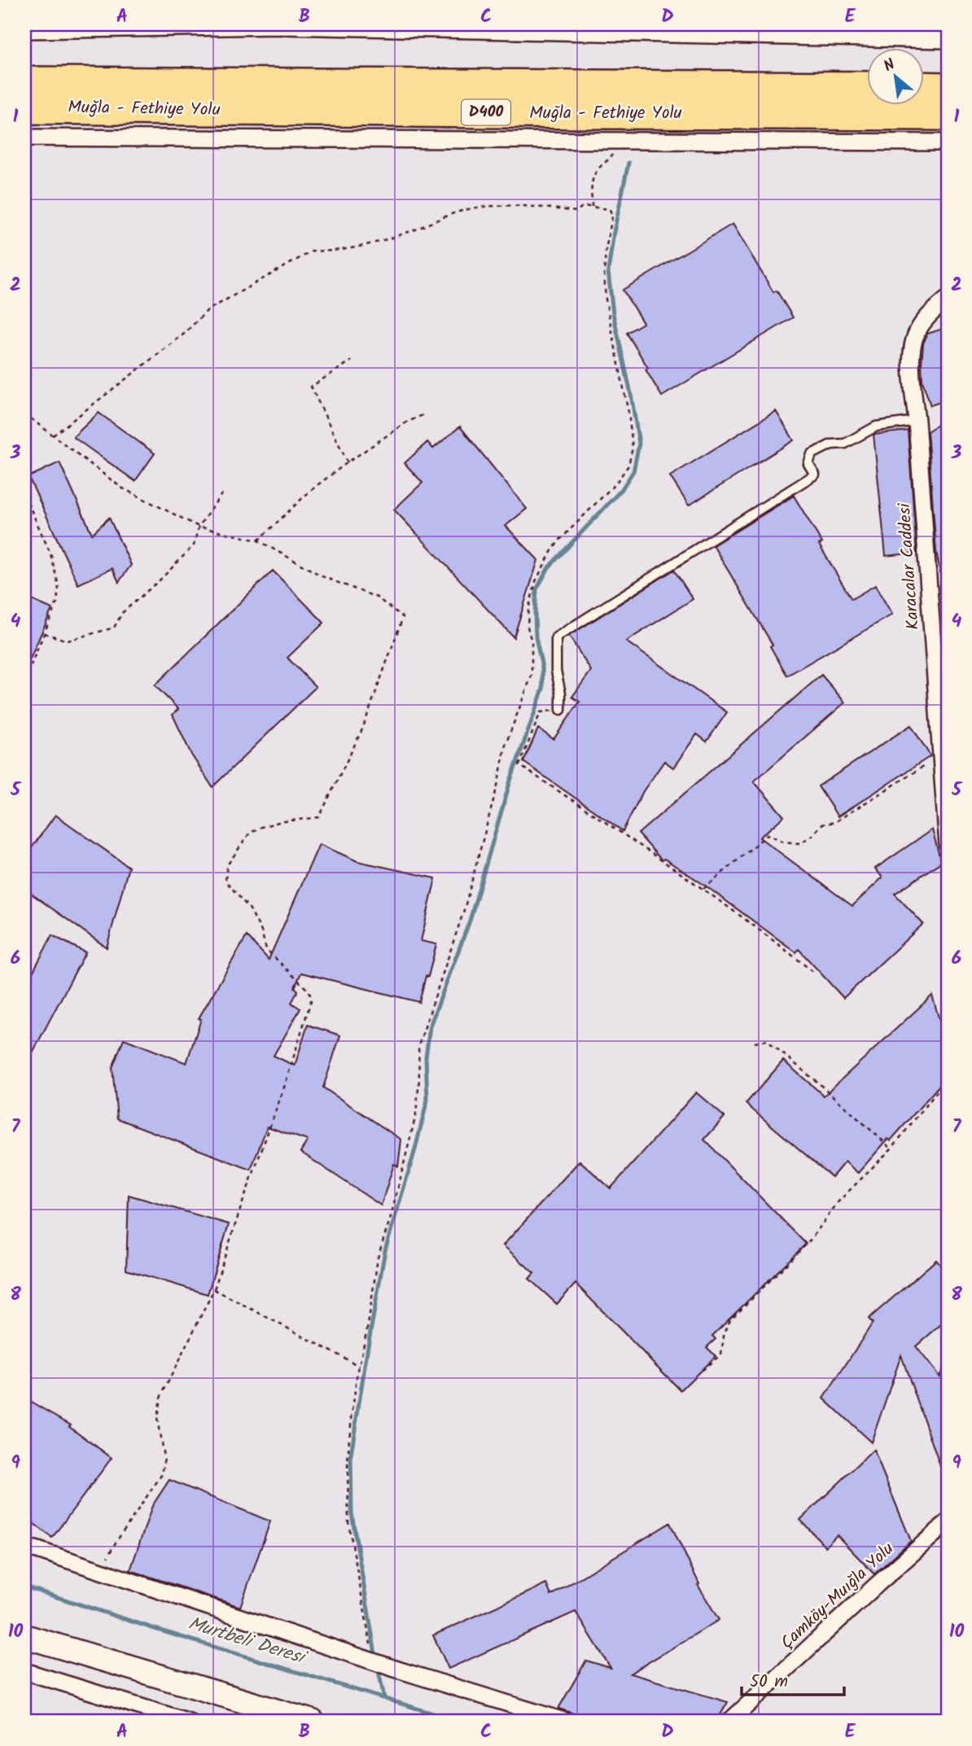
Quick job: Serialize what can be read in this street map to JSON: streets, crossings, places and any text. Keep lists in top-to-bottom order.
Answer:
{
  "streets": {
    "highway": ["Muğla - Fethiye Yolu", "D400"],
    "street": ["Karacalar Caddesi", "Çamköy-Muığla Yolu"]
  },
  "water": ["Murtbeli Deresi"],
  "scale_bar": "50 m",
  "north": "top left",
  "grid": {
    "columns": [
      "A",
      "B",
      "C",
      "D",
      "E"
    ],
    "rows": [
      "1",
      "2",
      "3",
      "4",
      "5",
      "6",
      "7",
      "8",
      "9",
      "10"
    ]
  }
}
